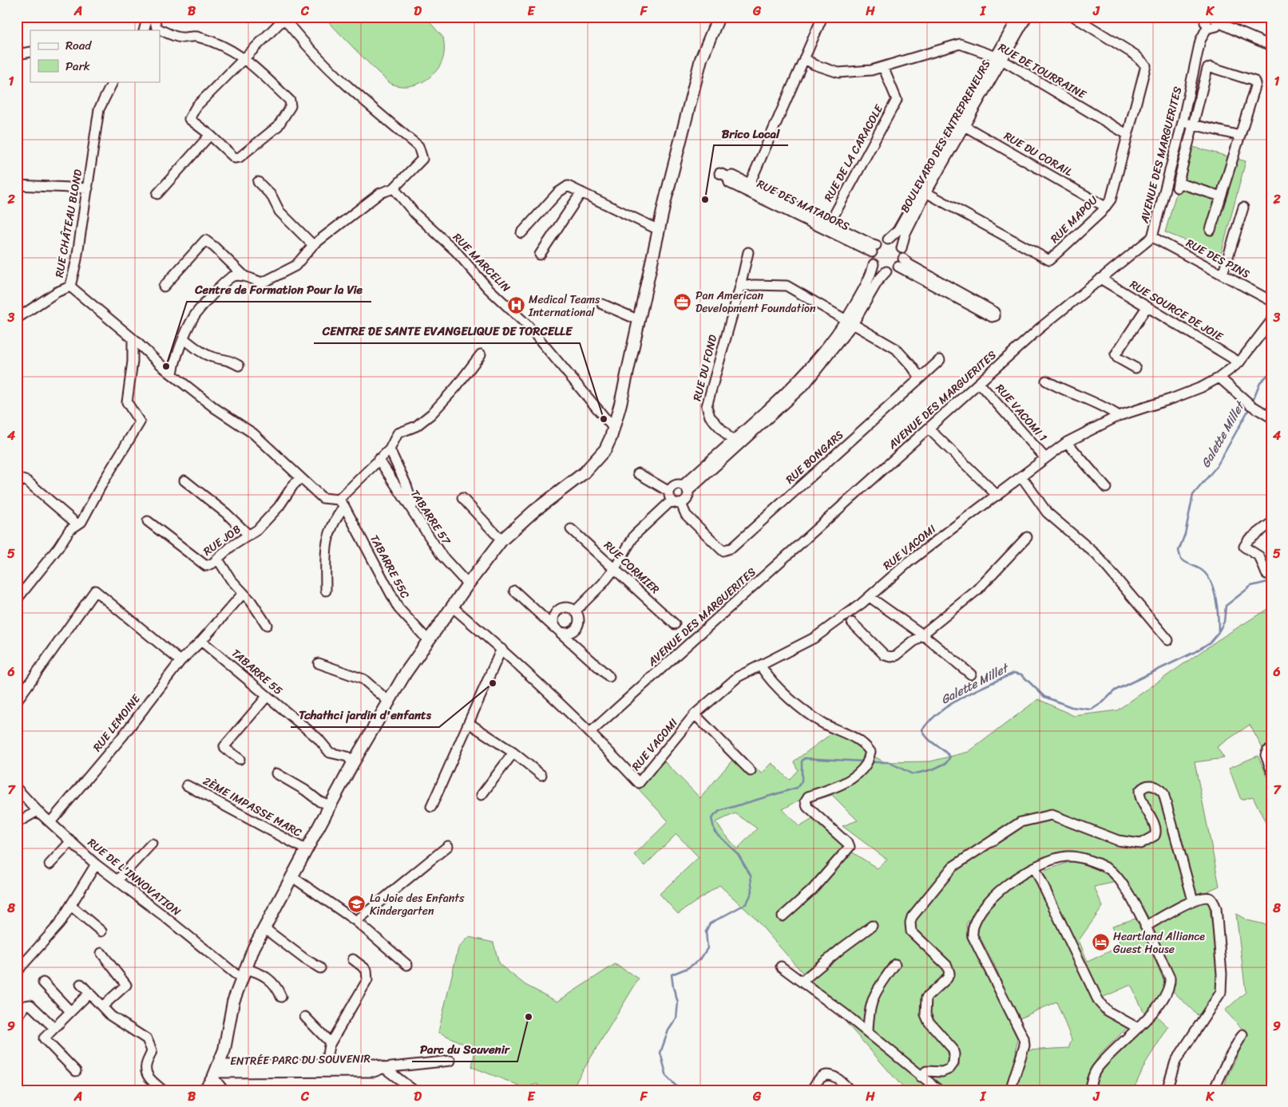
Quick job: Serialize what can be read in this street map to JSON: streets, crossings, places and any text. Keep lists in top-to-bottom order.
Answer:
{
  "streets": {
    "street": [
      "RUE DE TOURRAINE",
      "BOULEVARD DES ENTREPRENEURS",
      "RUE DE LA CARACOLE",
      "RUE DU CORAIL",
      "AVENUE DES MARGUERITES",
      "RUE DES MATADORS",
      "RUE MAPOU",
      "RUE CHÂTEAU BLOND",
      "RUE DES PINS",
      "RUE MARCELIN",
      "RUE SOURCE DE JOIE",
      "RUE DU FOND",
      "RUE VACOMI 1",
      "RUE BONGARS",
      "TABARRE 57",
      "RUE JOB",
      "RUE VACOMI",
      "TABARRE 55C",
      "RUE CORMIER",
      "TABARRE 55",
      "RUE LEMOINE",
      "2ÈME IMPASSE MARC",
      "RUE DE L'INNOVATION",
      "ENTRÉE PARC DU SOUVENIR"
    ]
  },
  "crossings": [
    ["RUE DE TOURRAINE", "BOULEVARD DES ENTREPRENEURS"],
    ["RUE DE TOURRAINE", "RUE DE LA CARACOLE"],
    ["RUE DE TOURRAINE", "RUE MAPOU"],
    ["BOULEVARD DES ENTREPRENEURS", "RUE DU CORAIL"],
    ["BOULEVARD DES ENTREPRENEURS", "RUE DES MATADORS"],
    ["BOULEVARD DES ENTREPRENEURS", "RUE MAPOU"],
    ["RUE DE LA CARACOLE", "RUE DES MATADORS"],
    ["RUE DU CORAIL", "RUE MAPOU"],
    ["AVENUE DES MARGUERITES", "RUE DES PINS"],
    ["AVENUE DES MARGUERITES", "RUE SOURCE DE JOIE"],
    ["AVENUE DES MARGUERITES", "RUE VACOMI 1"],
    ["AVENUE DES MARGUERITES", "RUE VACOMI"],
    ["RUE CHÂTEAU BLOND", "RUE JOB"],
    ["RUE CHÂTEAU BLOND", "TABARRE 55C"],
    ["RUE SOURCE DE JOIE", "RUE VACOMI"],
    ["RUE VACOMI 1", "RUE VACOMI"],
    ["TABARRE 55", "RUE LEMOINE"],
    ["RUE LEMOINE", "RUE DE L'INNOVATION"]
  ],
  "water": ["Galette Millet"],
  "places": {
    "other": [
      "Brico Local",
      "Centre de Formation Pour la Vie",
      "CENTRE DE SANTE EVANGELIQUE DE TORCELLE",
      "Tchathci jardin d'enfants",
      "Parc du Souvenir"
    ],
    "office": ["Pan American Development Foundation"],
    "hospital": ["Medical Teams International"],
    "school or university": ["La Joie des Enfants Kindergarten"],
    "hotel": ["Heartland Alliance Guest House"]
  },
  "legend": ["Road", "Park"],
  "grid": {
    "columns": [
      "A",
      "B",
      "C",
      "D",
      "E",
      "F",
      "G",
      "H",
      "I",
      "J",
      "K"
    ],
    "rows": [
      "1",
      "2",
      "3",
      "4",
      "5",
      "6",
      "7",
      "8",
      "9"
    ]
  }
}
